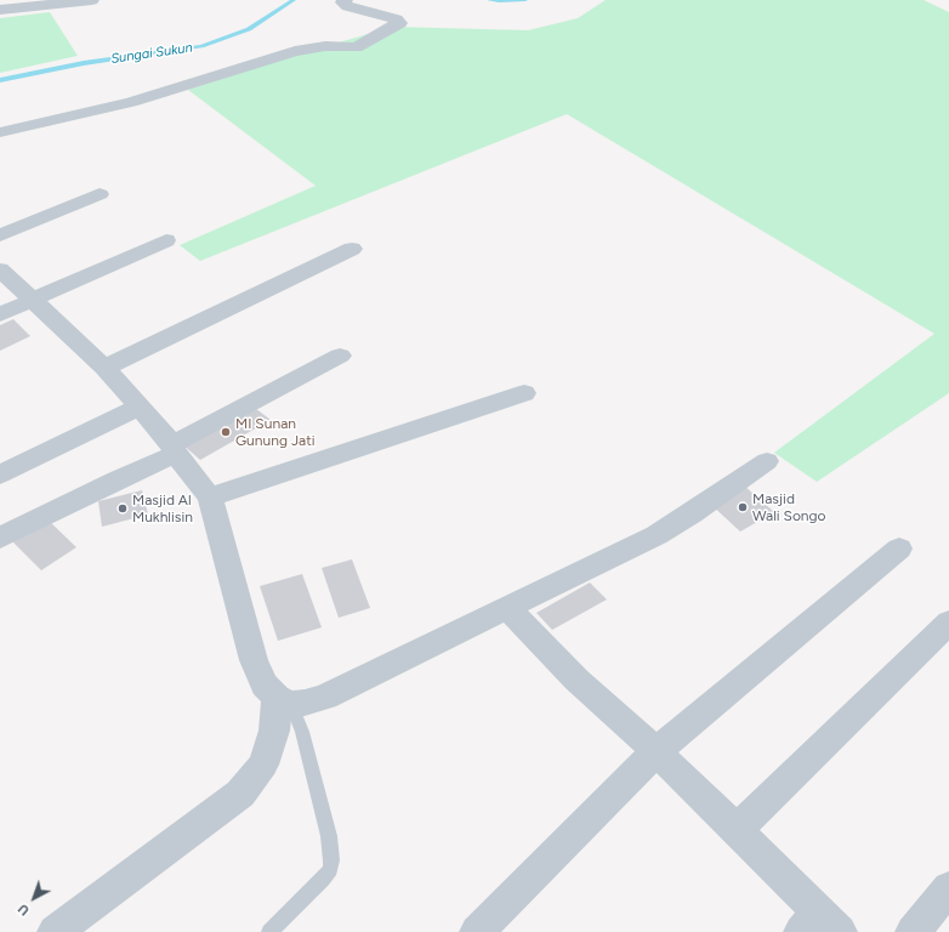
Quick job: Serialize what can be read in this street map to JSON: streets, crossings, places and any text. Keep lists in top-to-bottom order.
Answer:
{
  "water": ["Sungai Sukun"],
  "places": ["MI Sunan Gunung Jati", "Masjid Wali Songo", "Masjid Al Mukhlisin"],
  "north": "bottom left"
}
